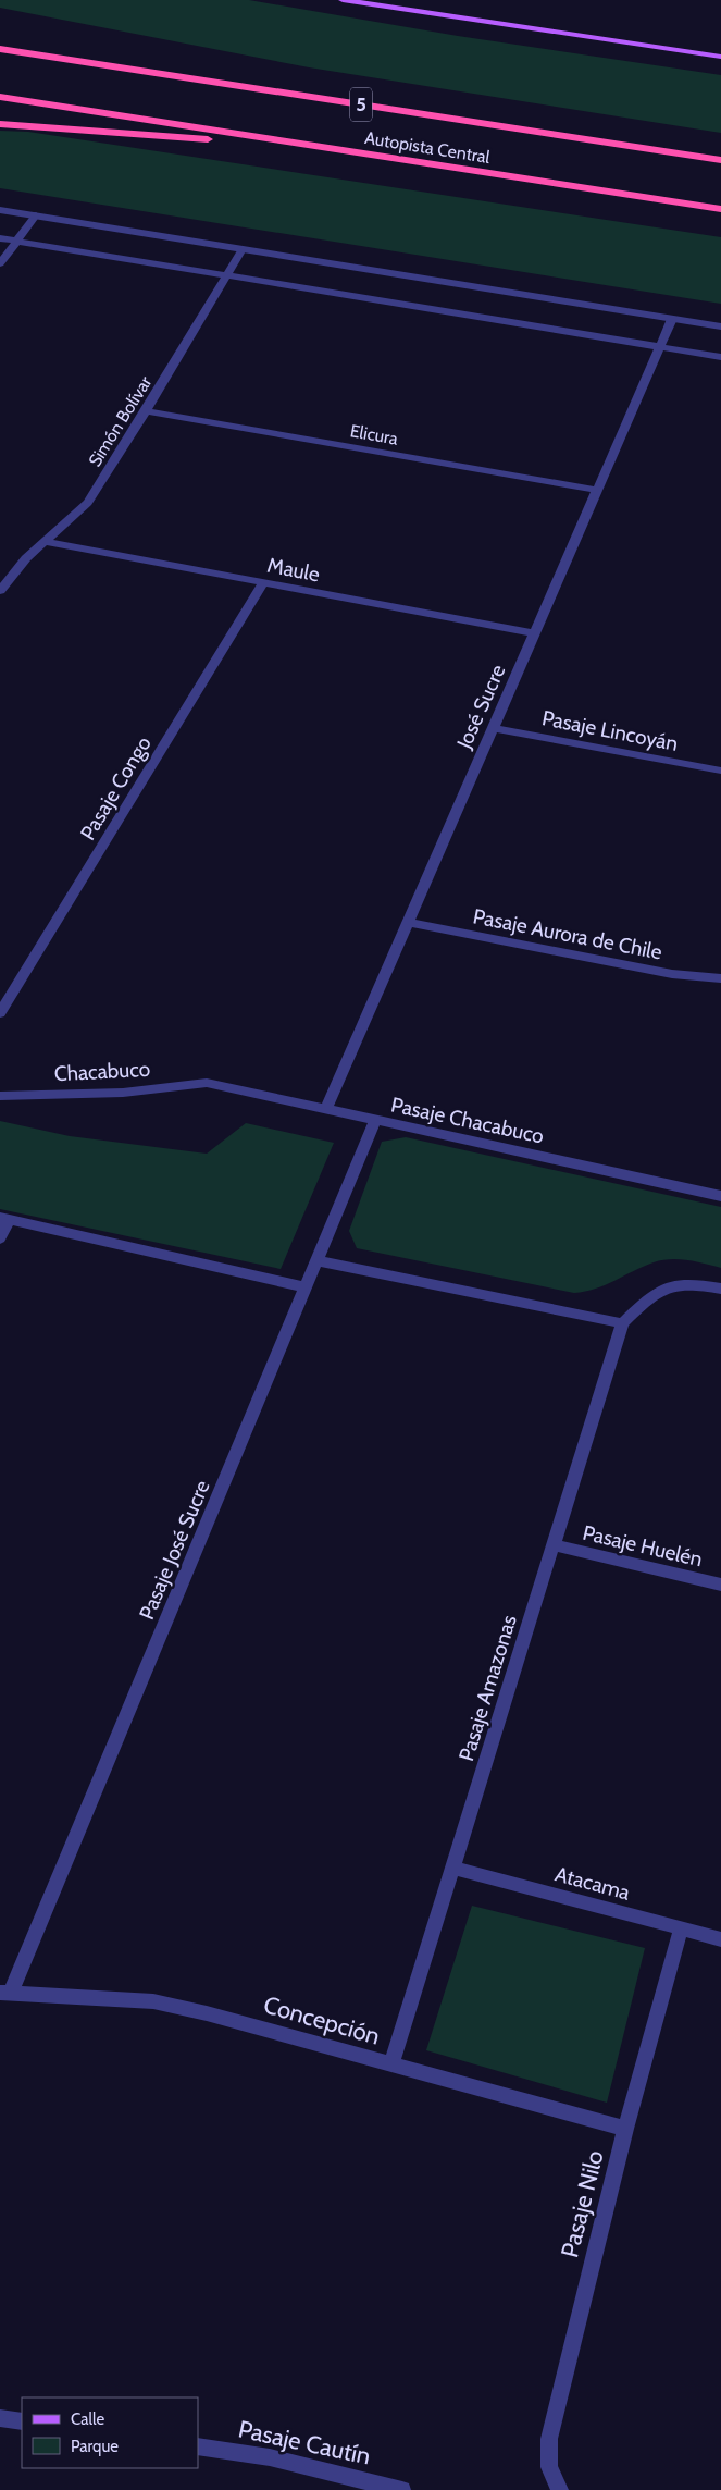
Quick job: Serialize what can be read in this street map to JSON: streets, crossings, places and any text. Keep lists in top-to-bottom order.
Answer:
{
  "streets": {
    "highway": ["5", "Autopista Central"],
    "street": [
      "Simón Bolívar",
      "Elicura",
      "Maule",
      "José Sucre",
      "Pasaje Lincoyán",
      "Pasaje Congo",
      "Pasaje Aurora de Chile",
      "Chacabuco",
      "Pasaje Chacabuco",
      "Pasaje Huelén",
      "Pasaje José Sucre",
      "Pasaje Amazonas",
      "Atacama",
      "Concepción",
      "Pasaje Nilo",
      "Pasaje Cautín"
    ]
  },
  "crossings": [
    ["Simón Bolívar", "Elicura"],
    ["Simón Bolívar", "Maule"],
    ["Elicura", "José Sucre"],
    ["Maule", "José Sucre"],
    ["Maule", "Pasaje Congo"],
    ["José Sucre", "Pasaje Lincoyán"],
    ["José Sucre", "Pasaje Aurora de Chile"],
    ["José Sucre", "Pasaje Chacabuco"],
    ["Chacabuco", "Pasaje Chacabuco"],
    ["Pasaje Chacabuco", "Pasaje José Sucre"],
    ["Pasaje Huelén", "Pasaje Amazonas"],
    ["Pasaje José Sucre", "Concepción"],
    ["Pasaje Amazonas", "Atacama"],
    ["Pasaje Amazonas", "Concepción"],
    ["Atacama", "Pasaje Nilo"],
    ["Concepción", "Pasaje Nilo"]
  ],
  "legend": ["Calle", "Parque"]
}
